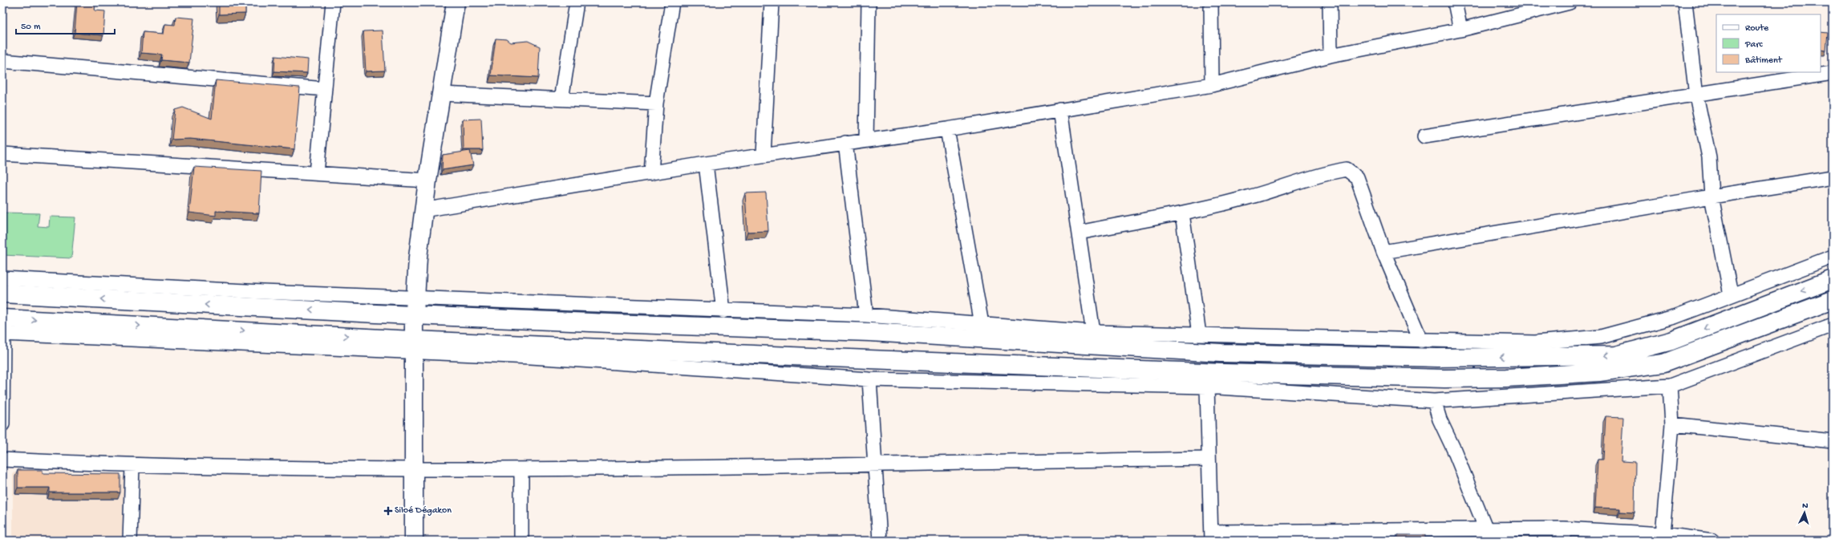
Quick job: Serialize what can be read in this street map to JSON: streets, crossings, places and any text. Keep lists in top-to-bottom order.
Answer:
{
  "places": {
    "health": ["Siloé Dégakon"]
  },
  "legend": ["Route", "Parc", "Bâtiment"],
  "scale_bar": "50 m",
  "north": "top"
}
